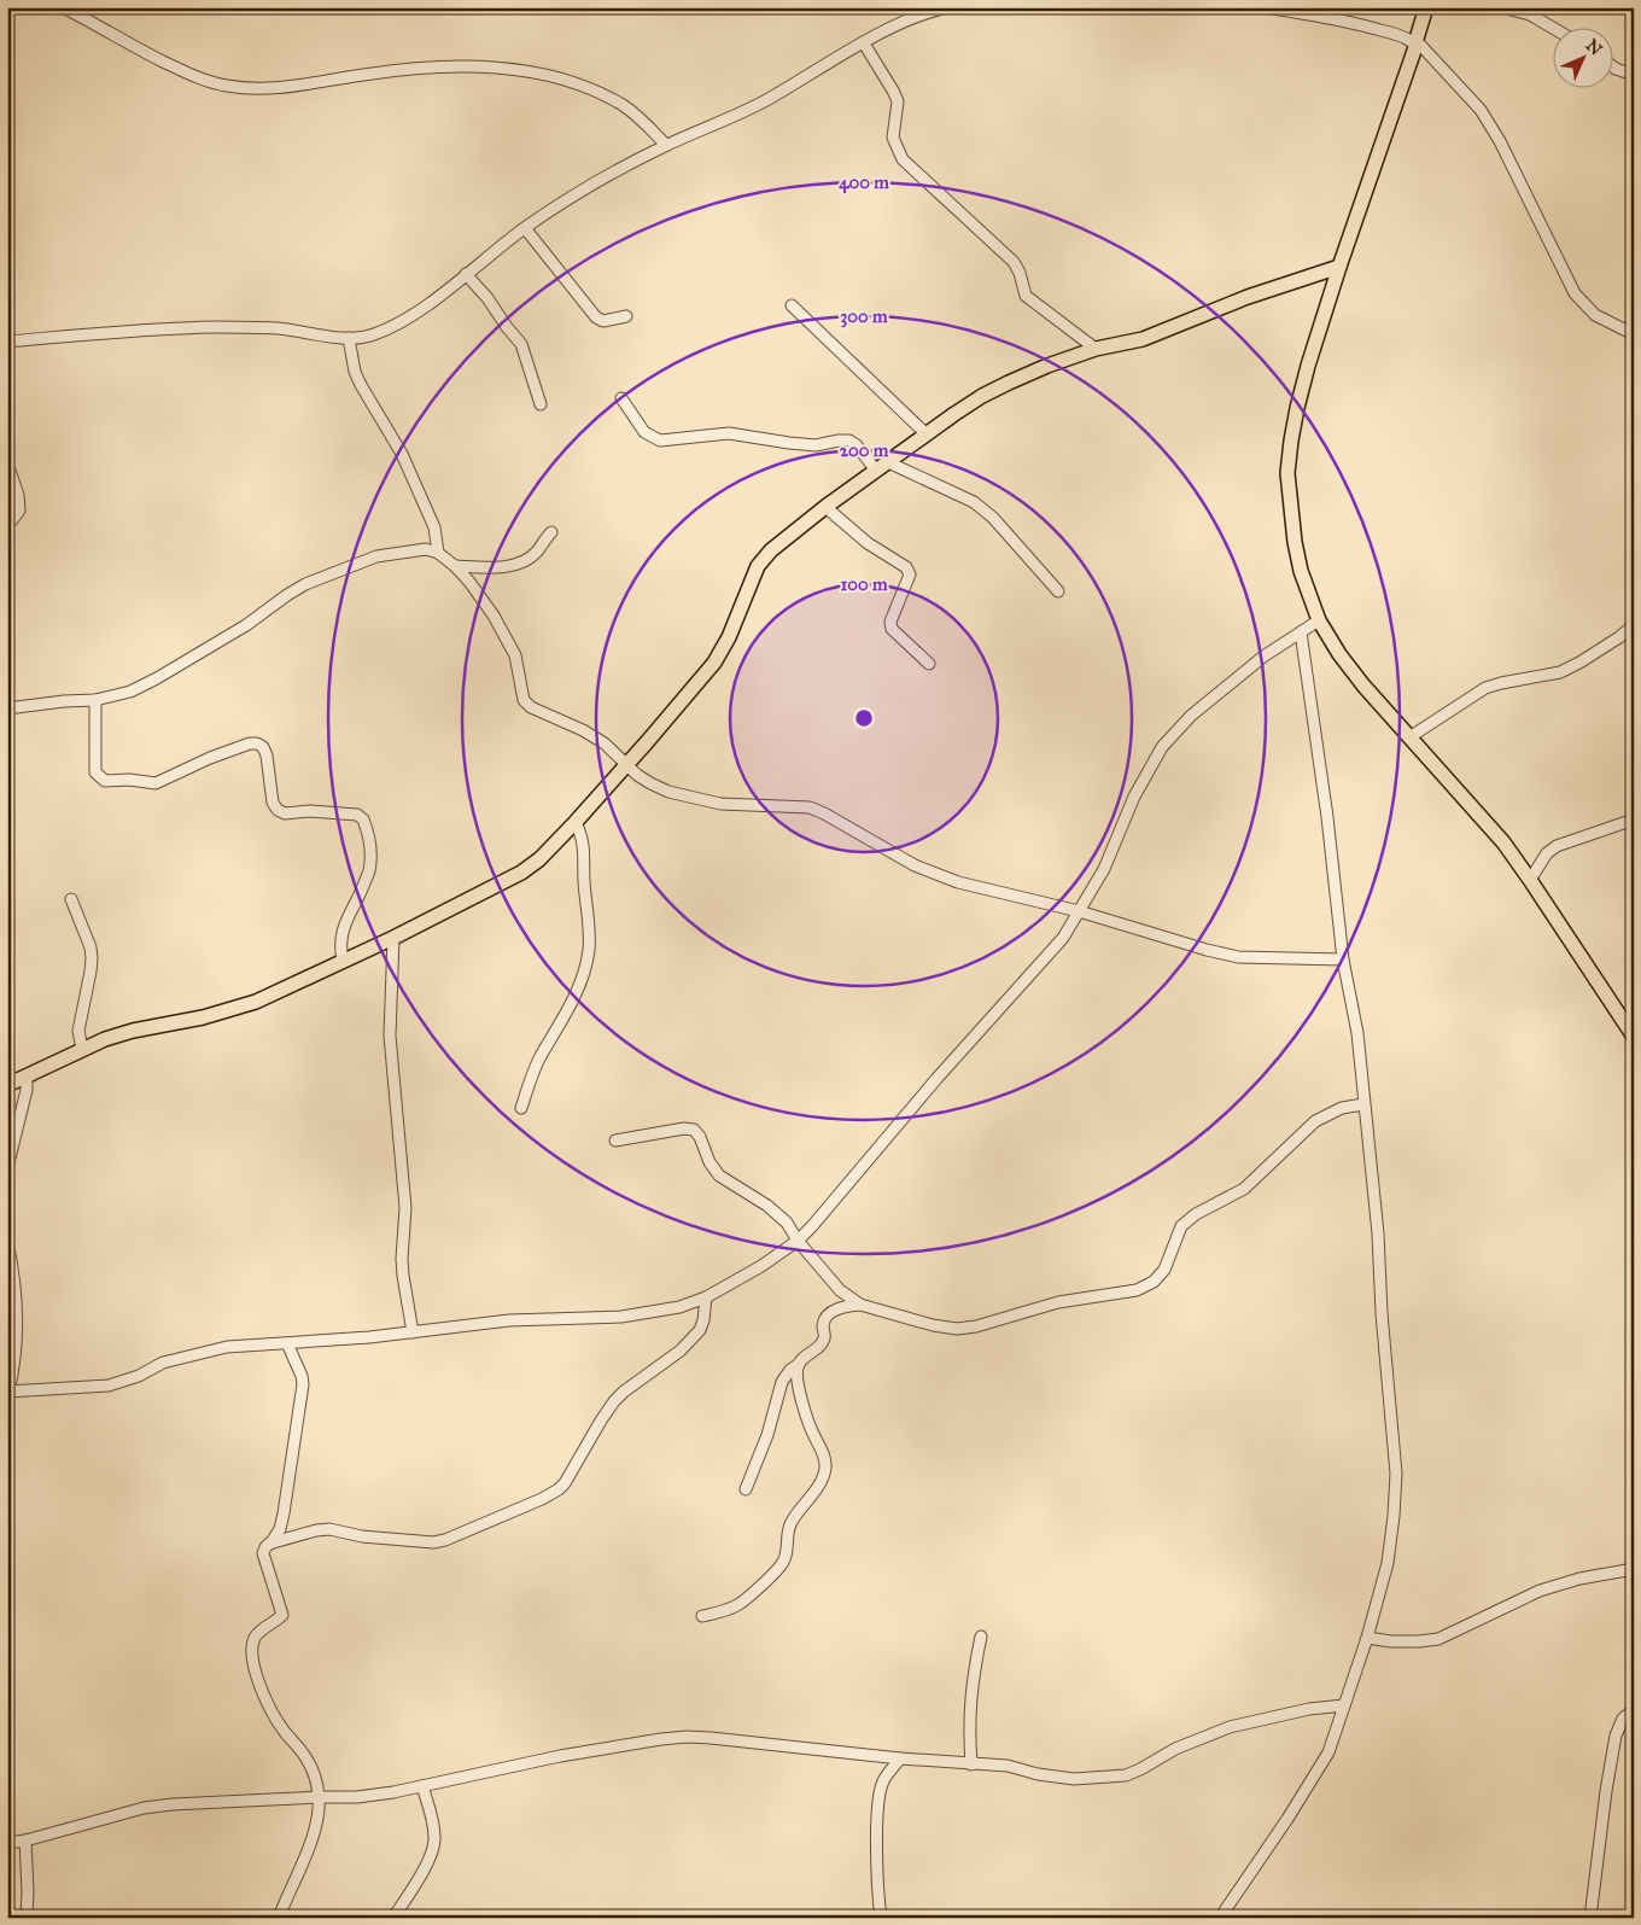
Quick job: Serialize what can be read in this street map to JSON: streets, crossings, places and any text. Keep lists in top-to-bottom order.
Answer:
{
  "north": "top right",
  "rings": [
    "400 m",
    "300 m",
    "200 m",
    "100 m"
  ]
}
